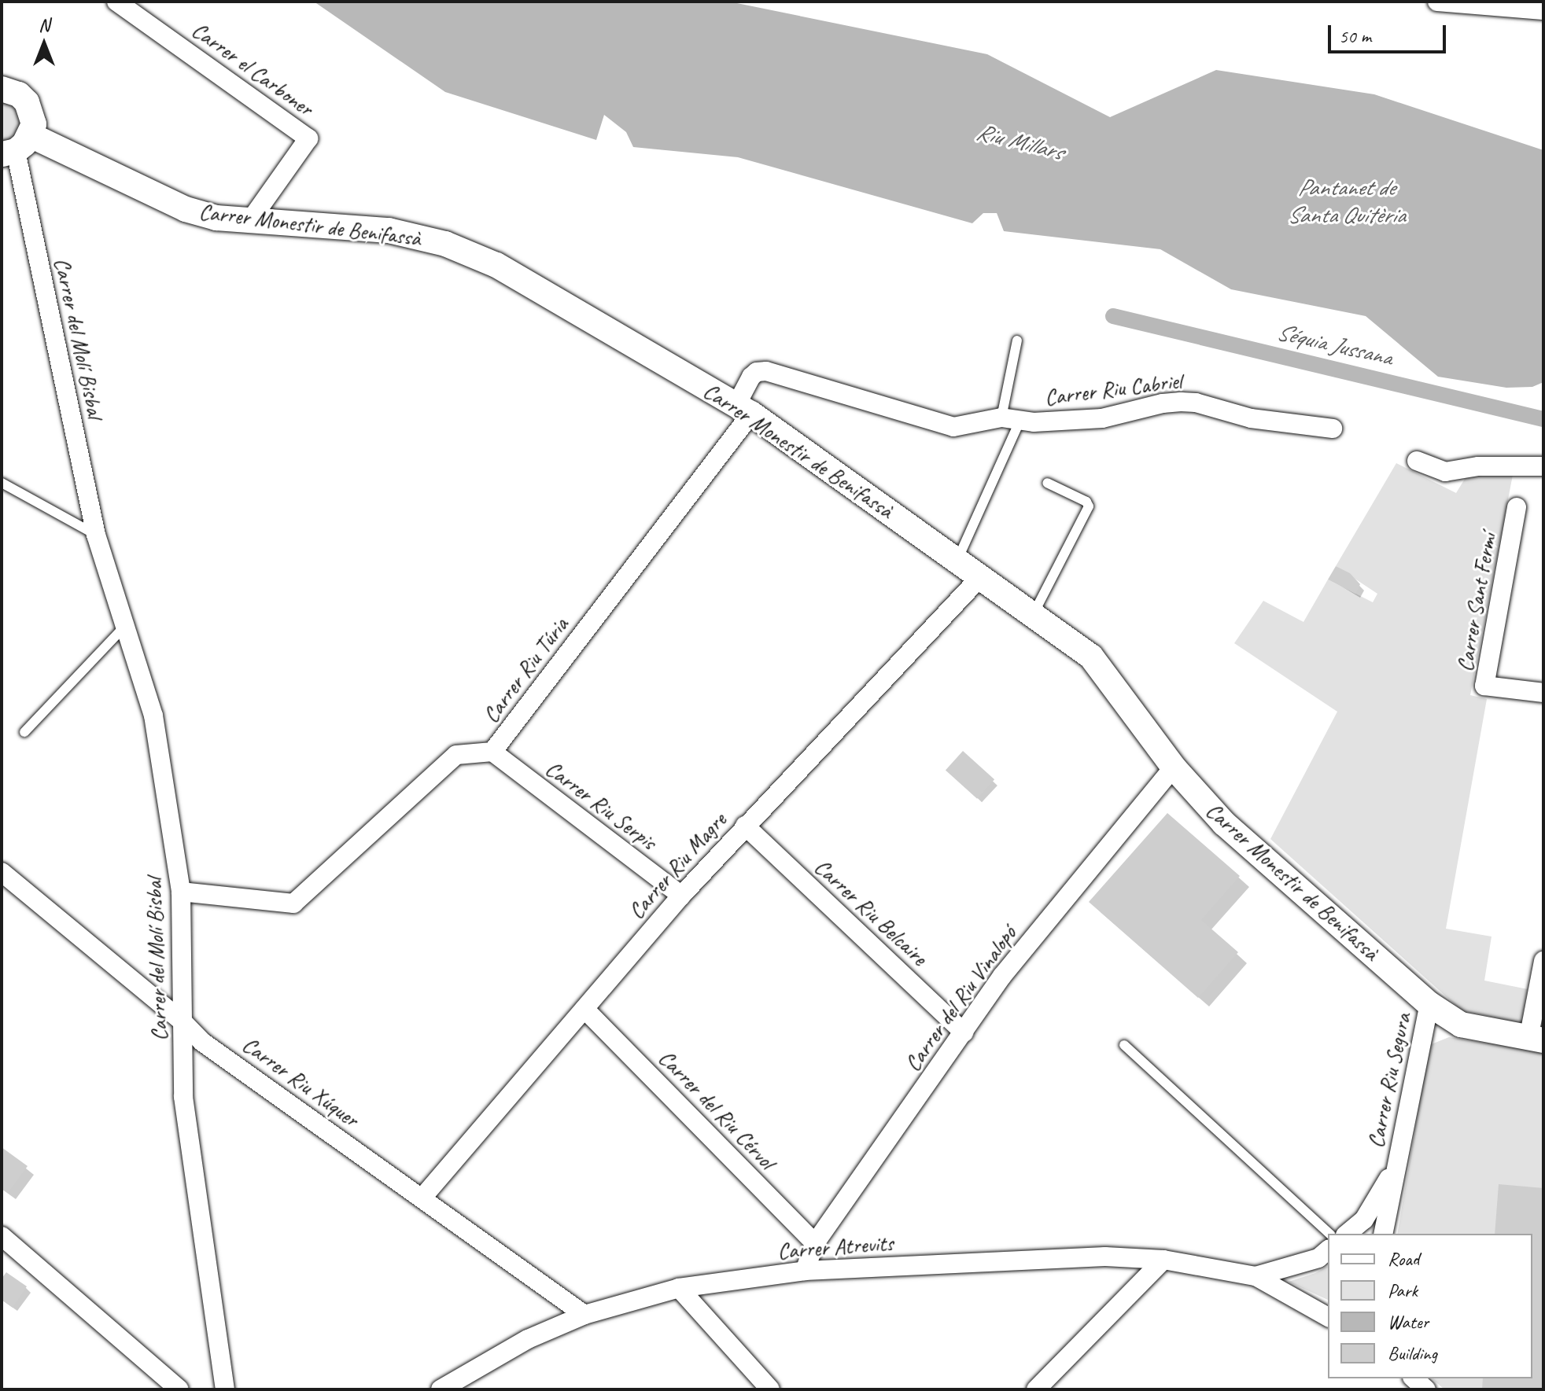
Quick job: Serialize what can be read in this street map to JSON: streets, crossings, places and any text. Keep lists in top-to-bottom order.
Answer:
{
  "streets": {
    "street": [
      "Carrer el Carboner",
      "Carrer Monestir de Benifassà",
      "Carrer del Molí Bisbal",
      "Carrer Riu Cabriel",
      "Carrer Sant Fermí",
      "Carrer Riu Túria",
      "Carrer Riu Serpis",
      "Carrer Riu Magre",
      "Carrer Riu Belcaire",
      "Carrer del Riu Vinalopó",
      "Carrer Riu Segura",
      "Carrer Riu Xúquer",
      "Carrer del Riu Cérvol",
      "Carrer Atrevits"
    ]
  },
  "crossings": [
    ["Carrer el Carboner", "Carrer Monestir de Benifassà"],
    ["Carrer Monestir de Benifassà", "Carrer del Molí Bisbal"],
    ["Carrer Monestir de Benifassà", "Carrer Riu Cabriel"],
    ["Carrer Monestir de Benifassà", "Carrer Riu Túria"],
    ["Carrer Monestir de Benifassà", "Carrer Riu Magre"],
    ["Carrer Monestir de Benifassà", "Carrer del Riu Vinalopó"],
    ["Carrer Monestir de Benifassà", "Carrer Riu Segura"],
    ["Carrer del Molí Bisbal", "Carrer Riu Túria"],
    ["Carrer del Molí Bisbal", "Carrer Riu Xúquer"],
    ["Carrer Riu Cabriel", "Carrer Riu Túria"],
    ["Carrer Riu Túria", "Carrer Riu Serpis"],
    ["Carrer Riu Serpis", "Carrer Riu Magre"],
    ["Carrer Riu Magre", "Carrer Riu Belcaire"],
    ["Carrer Riu Magre", "Carrer Riu Xúquer"],
    ["Carrer Riu Magre", "Carrer del Riu Cérvol"],
    ["Carrer Riu Belcaire", "Carrer del Riu Vinalopó"],
    ["Carrer del Riu Vinalopó", "Carrer del Riu Cérvol"],
    ["Carrer del Riu Vinalopó", "Carrer Atrevits"],
    ["Carrer Riu Xúquer", "Carrer Atrevits"]
  ],
  "water": ["Riu Millars", "Pantanet de Santa Quitèria", "Séquia Jussana"],
  "legend": [
    "Road",
    "Park",
    "Water",
    "Building"
  ],
  "scale_bar": "50 m",
  "north": "top"
}
